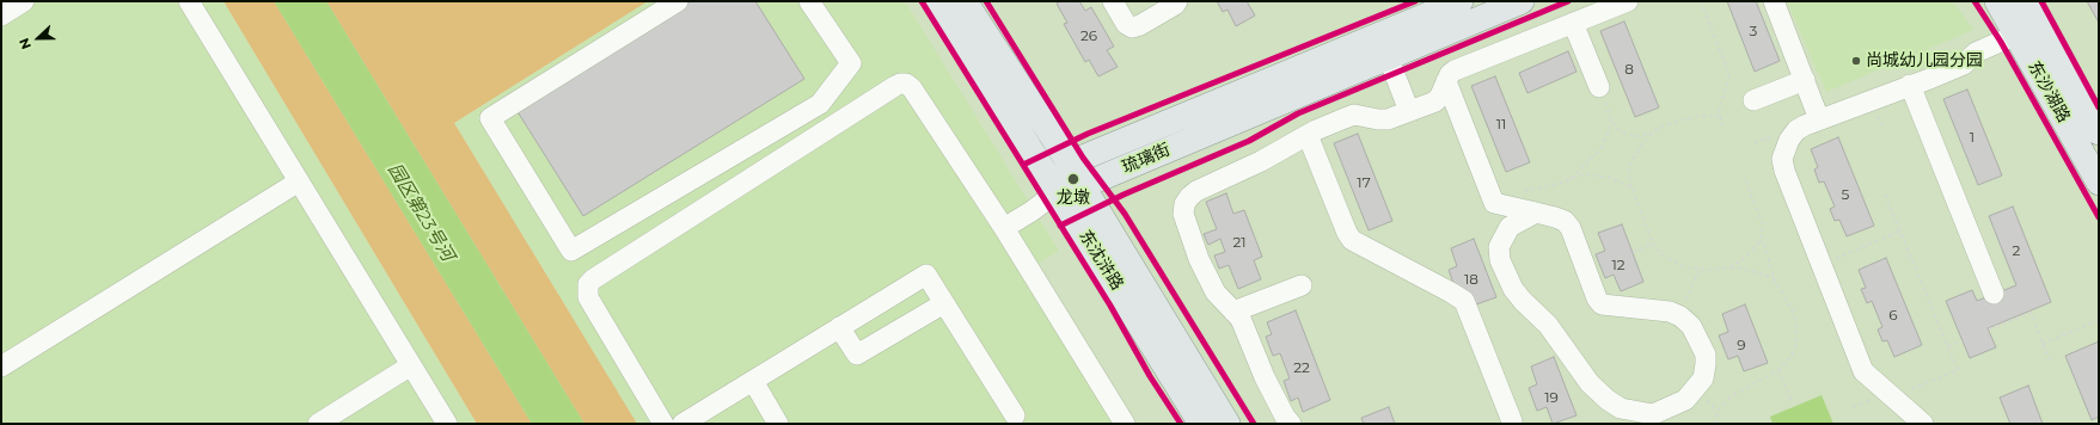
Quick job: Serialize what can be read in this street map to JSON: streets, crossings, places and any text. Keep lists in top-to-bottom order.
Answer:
{
  "streets": {
    "main road": ["东沙湖路", "琉璃街", "东沈浒路"]
  },
  "crossings": [
    ["琉璃街", "东沈浒路"]
  ],
  "water": ["园区第23号河"],
  "places": ["尚城幼儿园分园", "龙墩"],
  "house_numbers": [
    "3",
    "26",
    "8",
    "11",
    "1",
    "17",
    "5",
    "21",
    "2",
    "12",
    "18",
    "6",
    "9",
    "22",
    "19"
  ],
  "north": "left"
}
